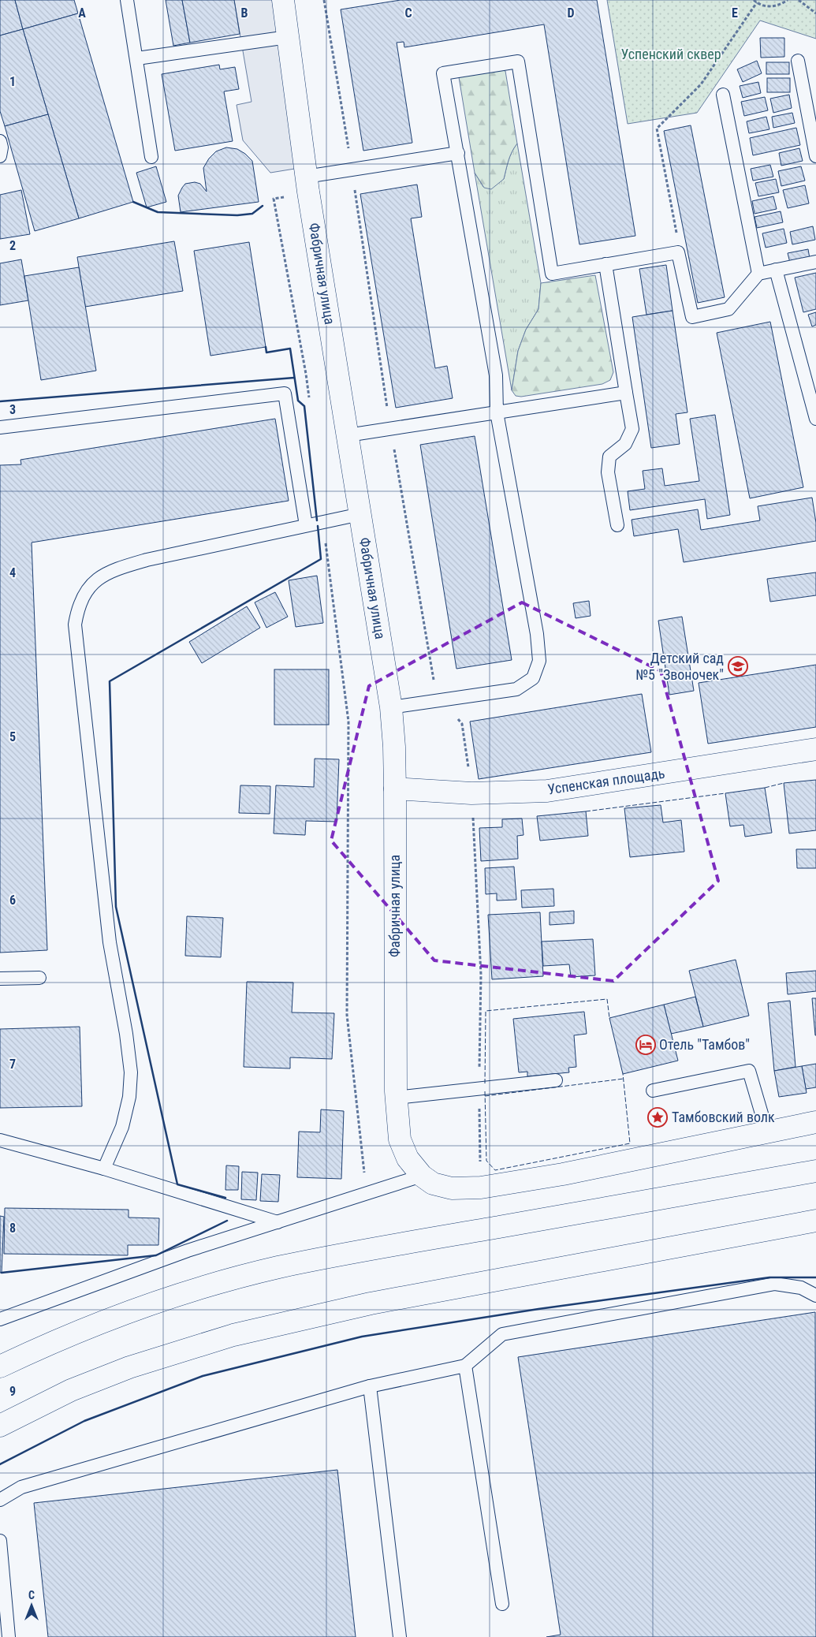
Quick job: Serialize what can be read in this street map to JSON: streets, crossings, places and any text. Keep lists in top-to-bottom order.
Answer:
{
  "streets": {
    "street": ["Фабричная улица", "Успенская площадь"]
  },
  "crossings": [
    ["Фабричная улица", "Успенская площадь"]
  ],
  "parks": ["Успенский сквер"],
  "places": {
    "school or university": ["Детский сад №5 \"Звоночек\""],
    "hotel": ["Отель \"Тамбов\""],
    "place": ["Тамбовский волк"]
  },
  "north": "top",
  "grid": {
    "columns": [
      "A",
      "B",
      "C",
      "D",
      "E"
    ],
    "rows": [
      "1",
      "2",
      "3",
      "4",
      "5",
      "6",
      "7",
      "8",
      "9"
    ]
  }
}
